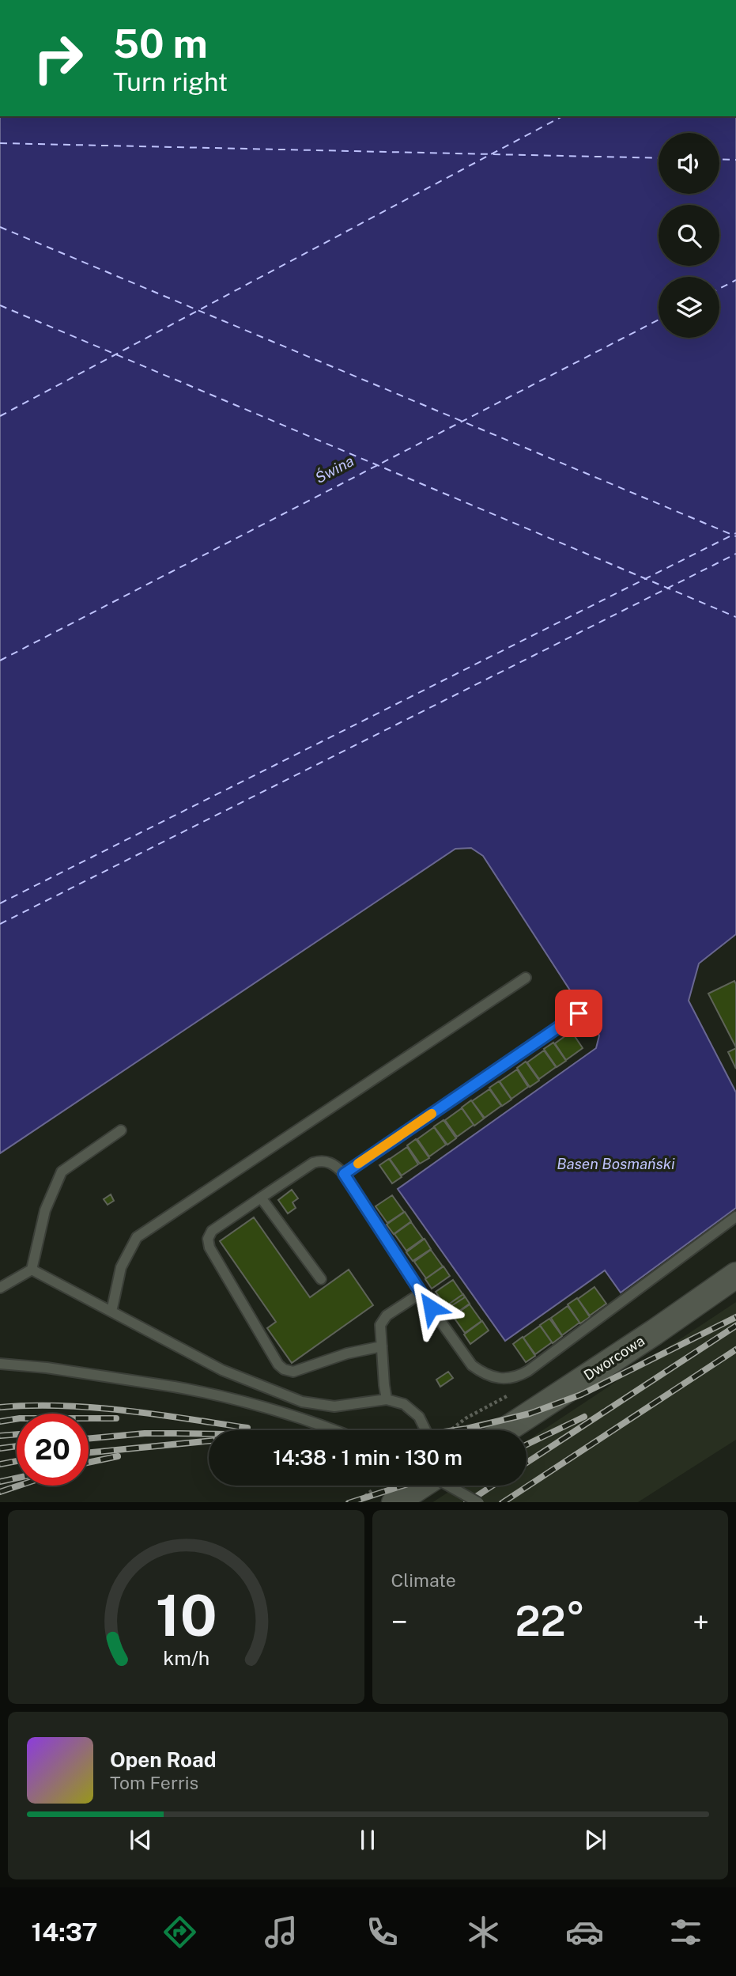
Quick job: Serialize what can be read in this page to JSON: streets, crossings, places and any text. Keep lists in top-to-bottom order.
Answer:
{
  "streets": {
    "street": ["Dworcowa"]
  },
  "water": ["Świna", "Basen Bosmański"],
  "page": {
    "turn": ["50 m", "Turn right"],
    "limit": "20",
    "trip": "14:38 · 1 min · 130 m",
    "tile": "Climate",
    "heat": ["−", "22°", "+"],
    "song": ["Open Road", "Tom Ferris"],
    "tabs": "14:37",
    "gauge": ["10", "km/h"]
  }
}
